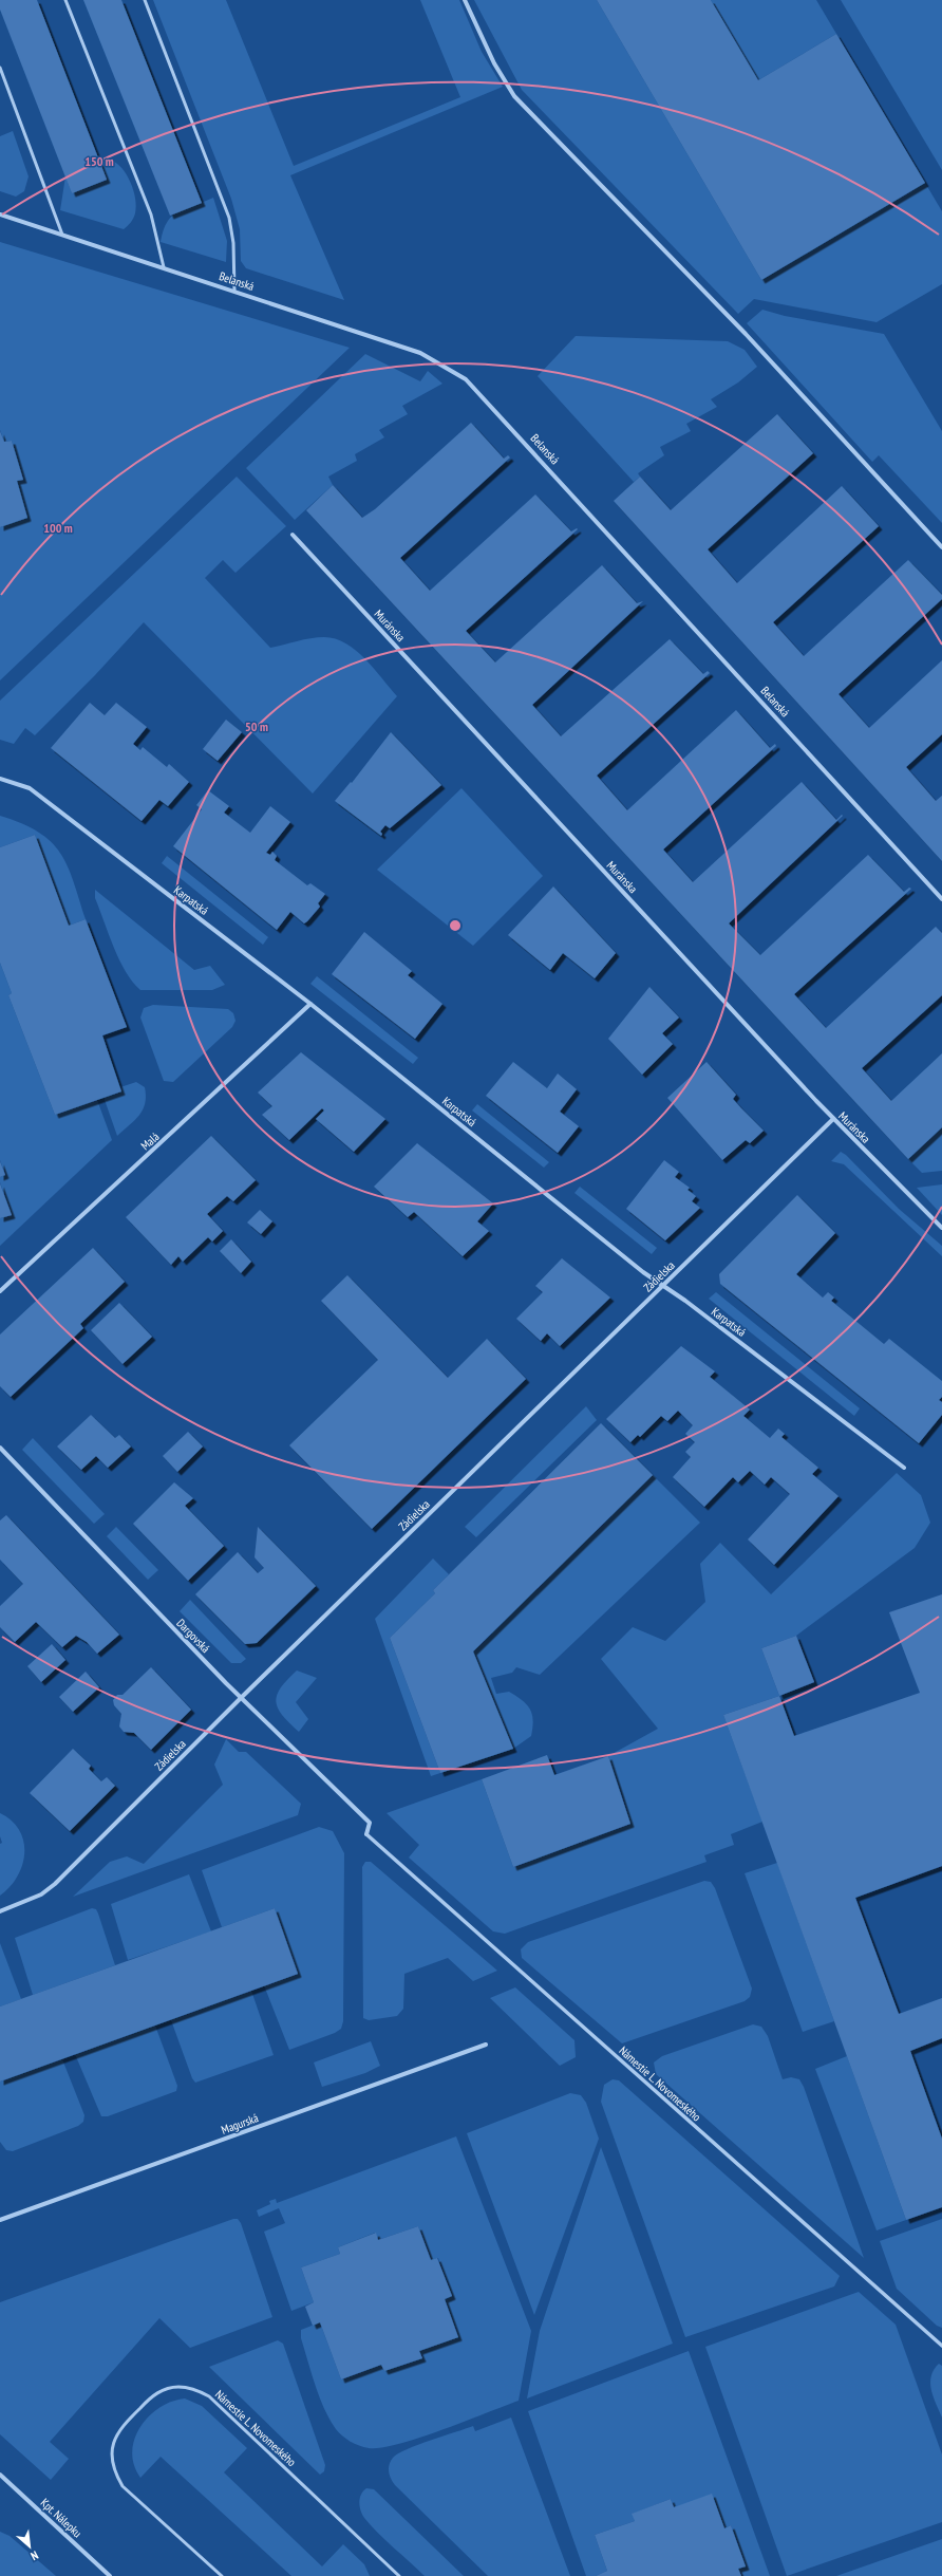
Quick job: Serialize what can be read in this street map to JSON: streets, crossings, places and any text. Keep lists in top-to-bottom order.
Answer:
{
  "streets": {
    "street": [
      "Belanská",
      "Muránska",
      "Karpatská",
      "Malá",
      "Zádielska",
      "Dargovská",
      "Námestie L. Novomeského",
      "Magurská",
      "Kpt. Nálepku"
    ]
  },
  "crossings": [
    ["Muránska", "Zádielska"],
    ["Karpatská", "Malá"],
    ["Karpatská", "Zádielska"],
    ["Zádielska", "Dargovská"],
    ["Dargovská", "Námestie L. Novomeského"]
  ],
  "north": "bottom right",
  "rings": ["150 m", "100 m", "50 m"]
}
